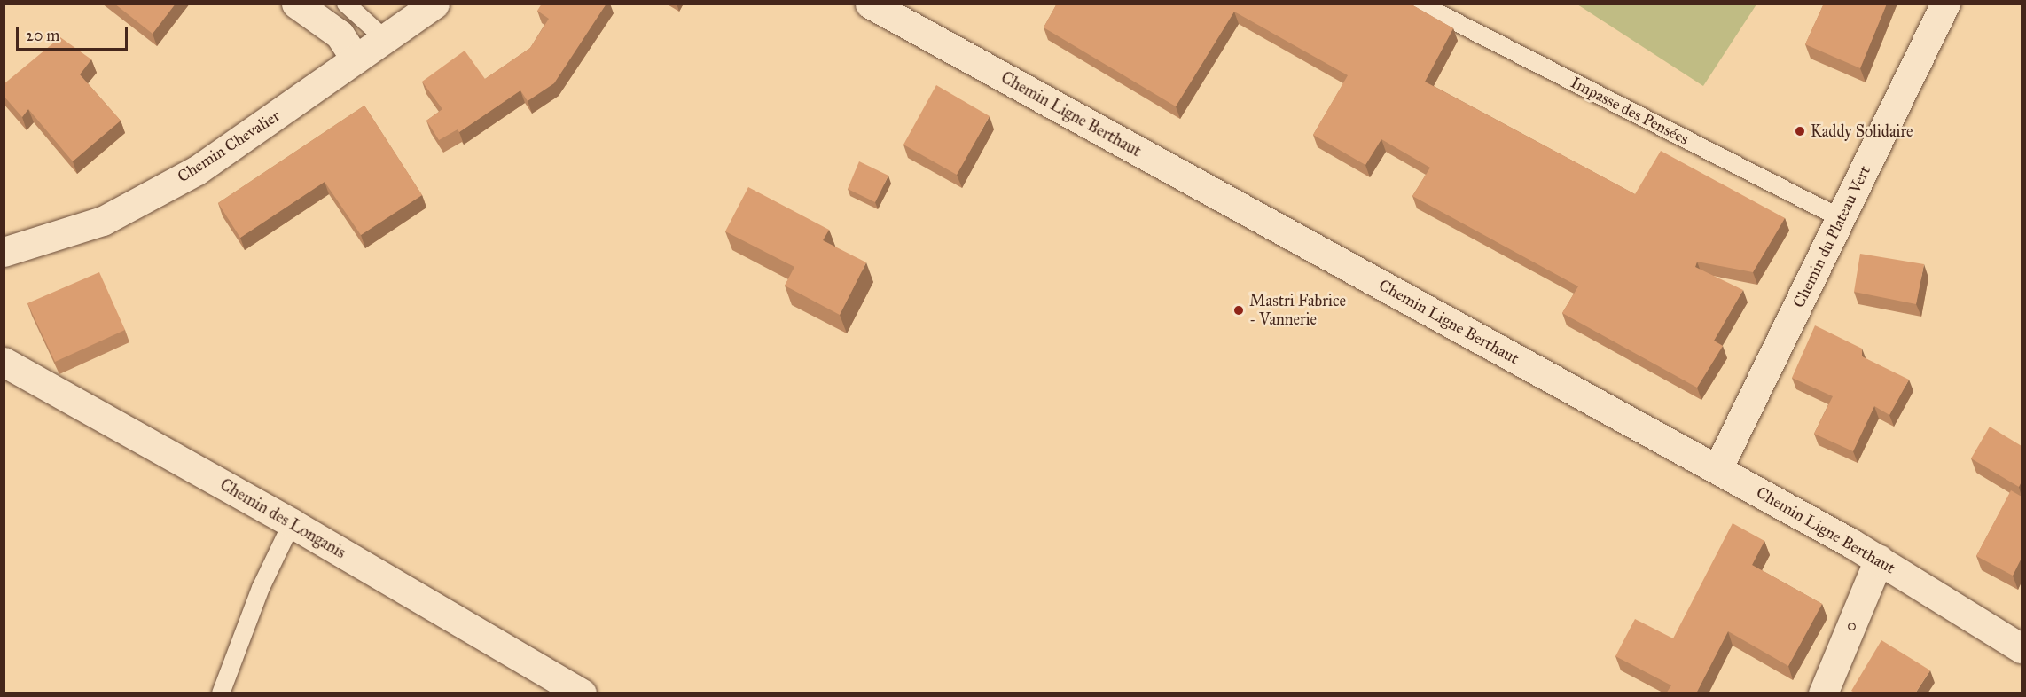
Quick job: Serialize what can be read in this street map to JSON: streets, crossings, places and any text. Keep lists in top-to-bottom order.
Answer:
{
  "streets": {
    "street": [
      "Chemin Ligne Berthaut",
      "Chemin Chevalier",
      "Chemin du Plateau Vert",
      "Chemin des Longanis",
      "0"
    ],
    "lane": ["Impasse des Pensées"]
  },
  "crossings": [
    ["Impasse des Pensées", "Chemin du Plateau Vert"],
    ["Chemin Ligne Berthaut", "Chemin du Plateau Vert"],
    ["Chemin Ligne Berthaut", "0"]
  ],
  "places": ["Kaddy Solidaire", "Mastri Fabrice - Vannerie"],
  "scale_bar": "20 m"
}
